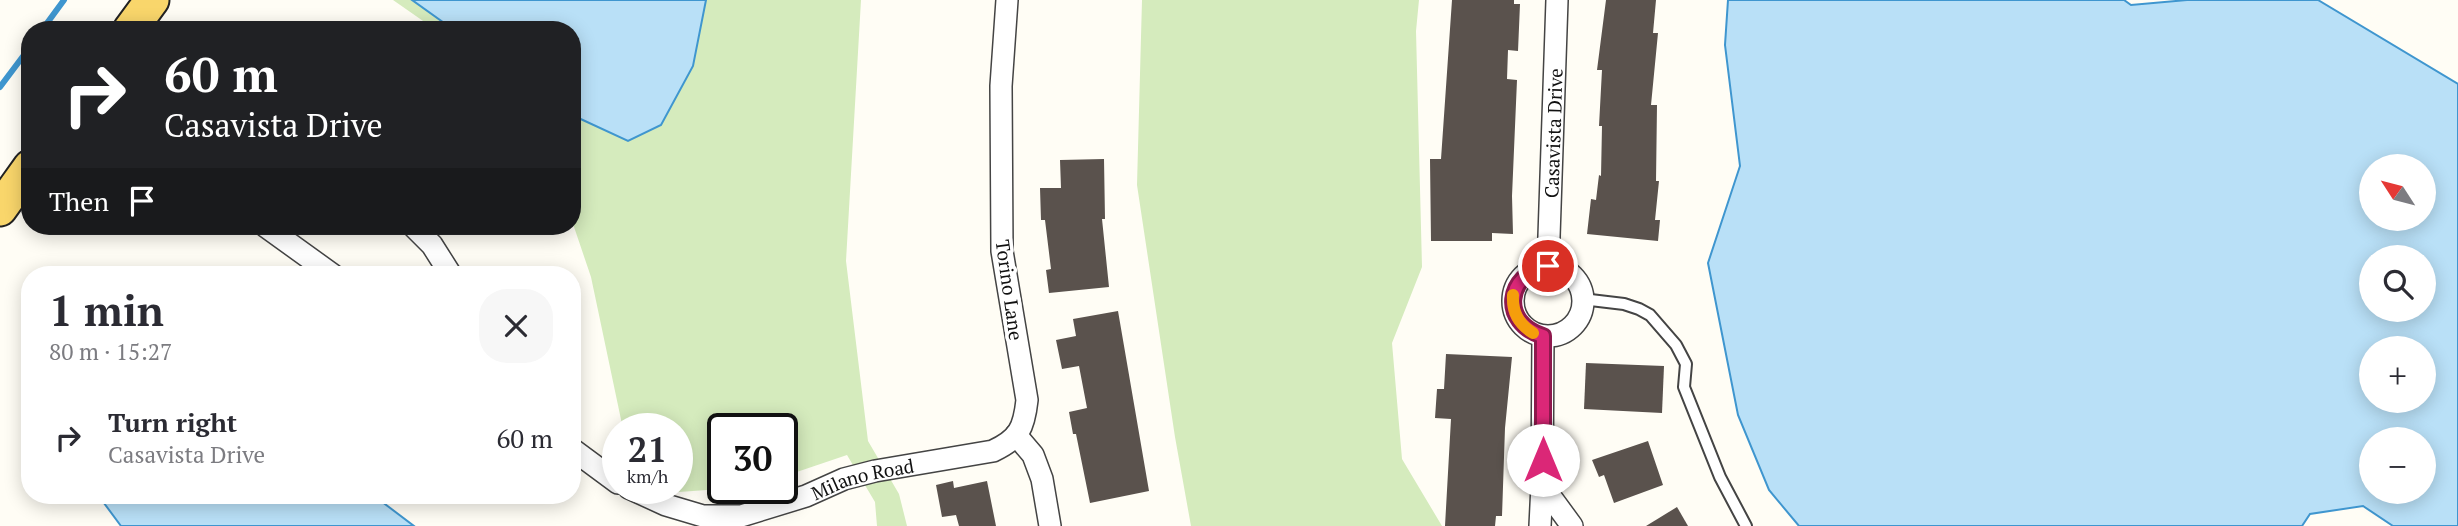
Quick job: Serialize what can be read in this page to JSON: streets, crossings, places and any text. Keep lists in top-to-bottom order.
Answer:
{
  "streets": {
    "street": ["Casavista Drive", "Torino Lane", "Milano Road"]
  },
  "crossings": [
    ["Torino Lane", "Milano Road"]
  ],
  "north": "top left",
  "page": {
    "turn": ["60 m", "Casavista Drive"],
    "map_buttons": ["+", "−"],
    "then": "Then",
    "heading": ["1 min", "80 m · 15:27"],
    "list": [
      {
        "name": "Turn right",
        "note": "Casavista Drive",
        "value": "60 m"
      }
    ],
    "speed": "21 km/h",
    "limit": "30"
  }
}
